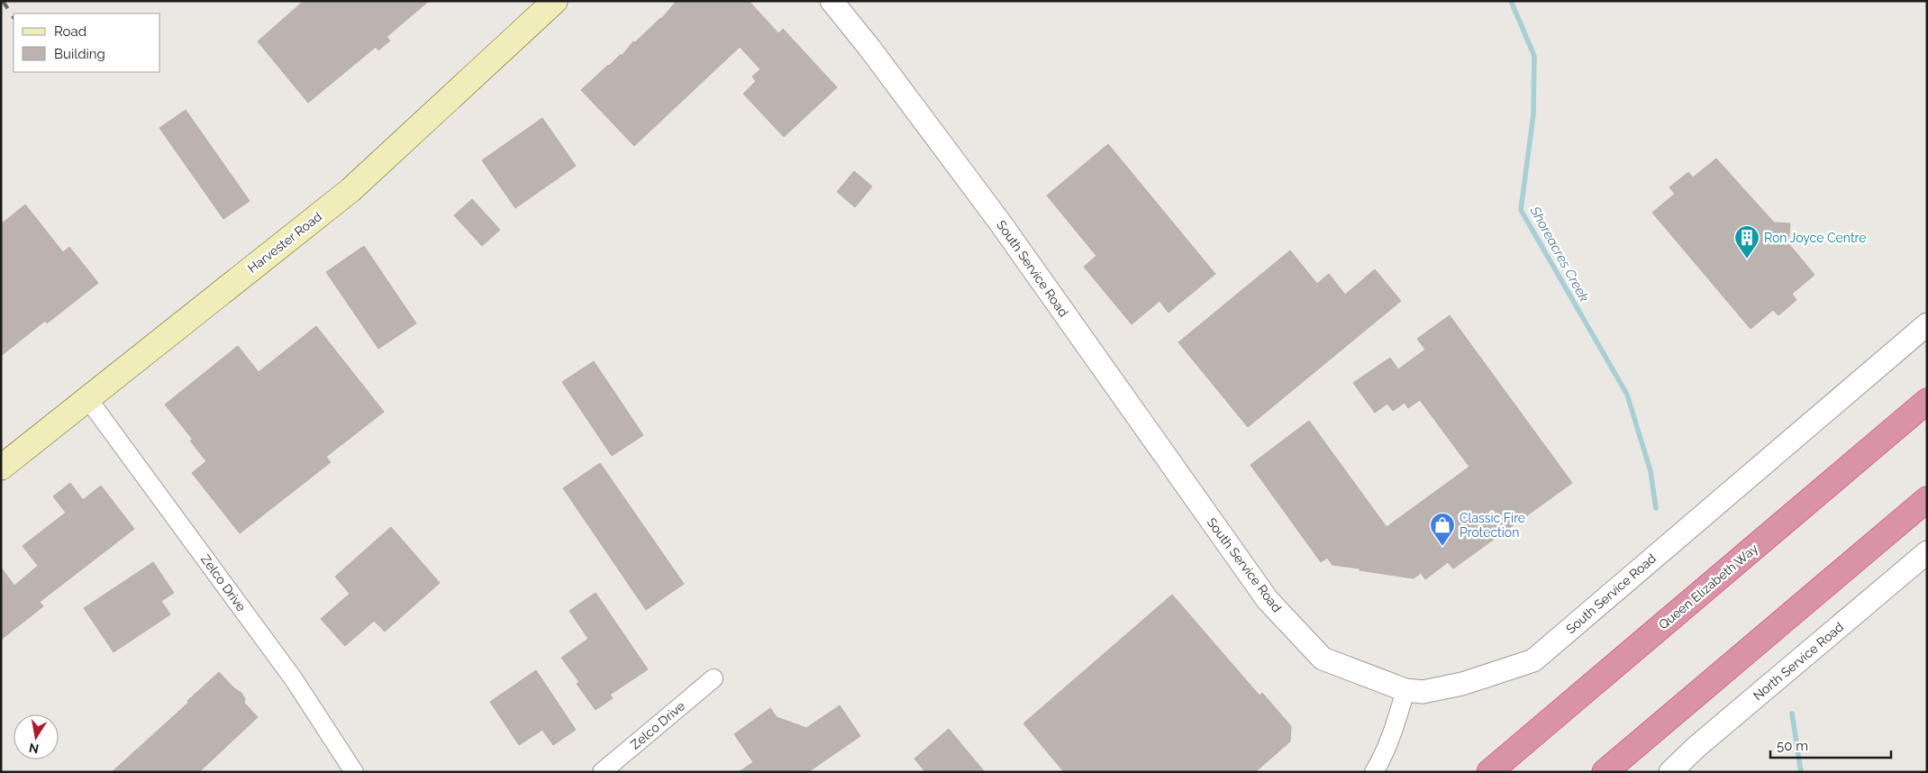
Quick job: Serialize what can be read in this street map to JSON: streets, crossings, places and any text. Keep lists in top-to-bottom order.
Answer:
{
  "streets": {
    "highway": ["Queen Elizabeth Way"],
    "main road": ["Harvester Road"],
    "street": ["South Service Road", "Zelco Drive", "North Service Road"]
  },
  "crossings": [
    ["Harvester Road", "Zelco Drive"]
  ],
  "water": ["Shoreacres Creek"],
  "places": {
    "building": ["Ron Joyce Centre"],
    "shop": ["Classic Fire Protection"]
  },
  "legend": ["Road", "Building"],
  "scale_bar": "50 m",
  "north": "bottom"
}
